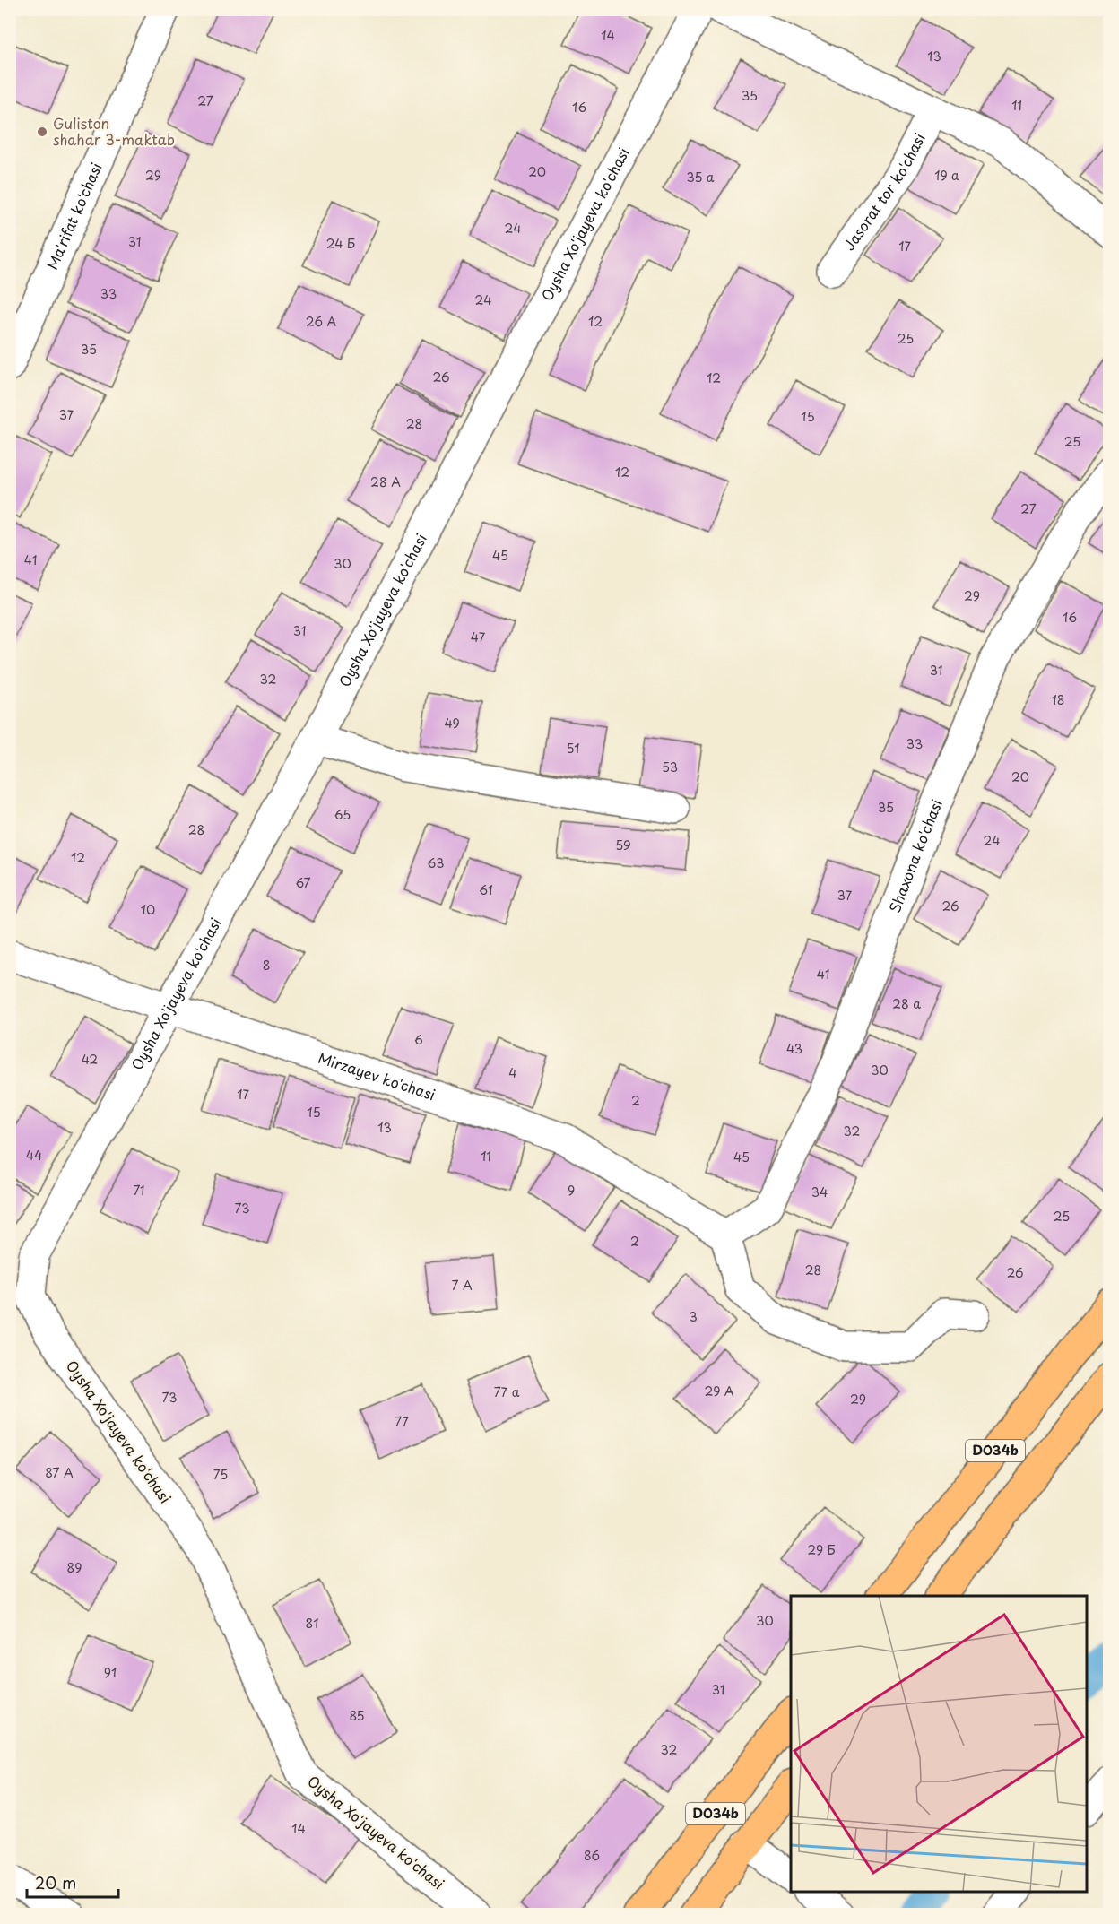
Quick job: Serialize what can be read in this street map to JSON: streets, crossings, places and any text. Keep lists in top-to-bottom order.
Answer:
{
  "streets": {
    "main road": ["D034b"],
    "street": [
      "Jasorat tor ko'chasi",
      "Ma'rifat ko'chasi",
      "Oysha Xo'jayeva ko'chasi",
      "Shaxona ko'chasi",
      "Mirzayev ko'chasi"
    ]
  },
  "crossings": [
    ["Oysha Xo'jayeva ko'chasi", "Mirzayev ko'chasi"],
    ["Shaxona ko'chasi", "Mirzayev ko'chasi"]
  ],
  "places": ["Guliston shahar 3-maktab"],
  "house_numbers": [
    "14",
    "13",
    "35",
    "27",
    "11",
    "16",
    "20",
    "29",
    "19 а",
    "35 а",
    "24",
    "31",
    "24 Б",
    "17",
    "33",
    "24",
    "26 А",
    "12",
    "25",
    "35",
    "26",
    "12",
    "37",
    "15",
    "28",
    "25",
    "12",
    "28 А",
    "27",
    "45",
    "41",
    "30",
    "29",
    "16",
    "31",
    "47",
    "31",
    "32",
    "18",
    "49",
    "33",
    "51",
    "53",
    "20",
    "35",
    "65",
    "28",
    "24",
    "59",
    "12",
    "63",
    "67",
    "61",
    "37",
    "26",
    "10",
    "8",
    "41",
    "28 а",
    "6",
    "43",
    "42",
    "30",
    "4",
    "17",
    "2",
    "15",
    "13",
    "32",
    "44",
    "11",
    "45",
    "71",
    "9",
    "34",
    "73",
    "25",
    "2",
    "28",
    "26",
    "7 А",
    "3",
    "29 А",
    "77 а",
    "73",
    "29",
    "77",
    "87 А",
    "75",
    "29 Б",
    "89",
    "30",
    "81",
    "91",
    "31",
    "85",
    "32",
    "14",
    "86"
  ],
  "scale_bar": "20 m"
}
